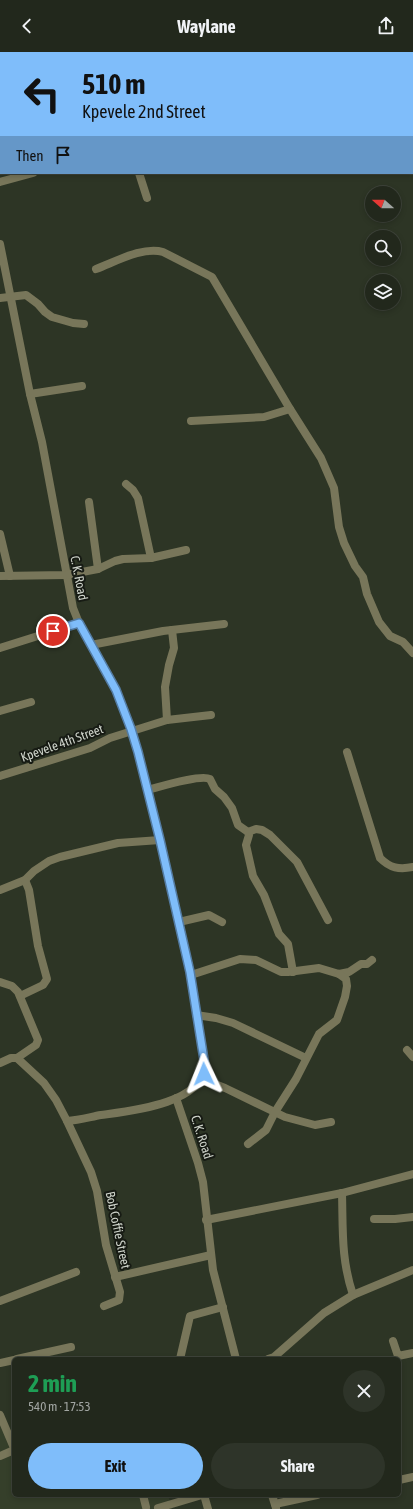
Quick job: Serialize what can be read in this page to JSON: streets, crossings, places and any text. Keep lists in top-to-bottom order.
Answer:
{
  "streets": {
    "street": ["C. K. Road", "Kpevele 4th Street", "Bob Coffie Street"]
  },
  "crossings": [
    ["C. K. Road", "Kpevele 4th Street"],
    ["C. K. Road", "Bob Coffie Street"]
  ],
  "north": "left",
  "page": {
    "header": "Waylane",
    "turn": ["510 m", "Kpevele 2nd Street"],
    "then": "Then",
    "heading": ["2 min", "540 m · 17:53"],
    "buttons": ["Exit", "Share"]
  }
}
